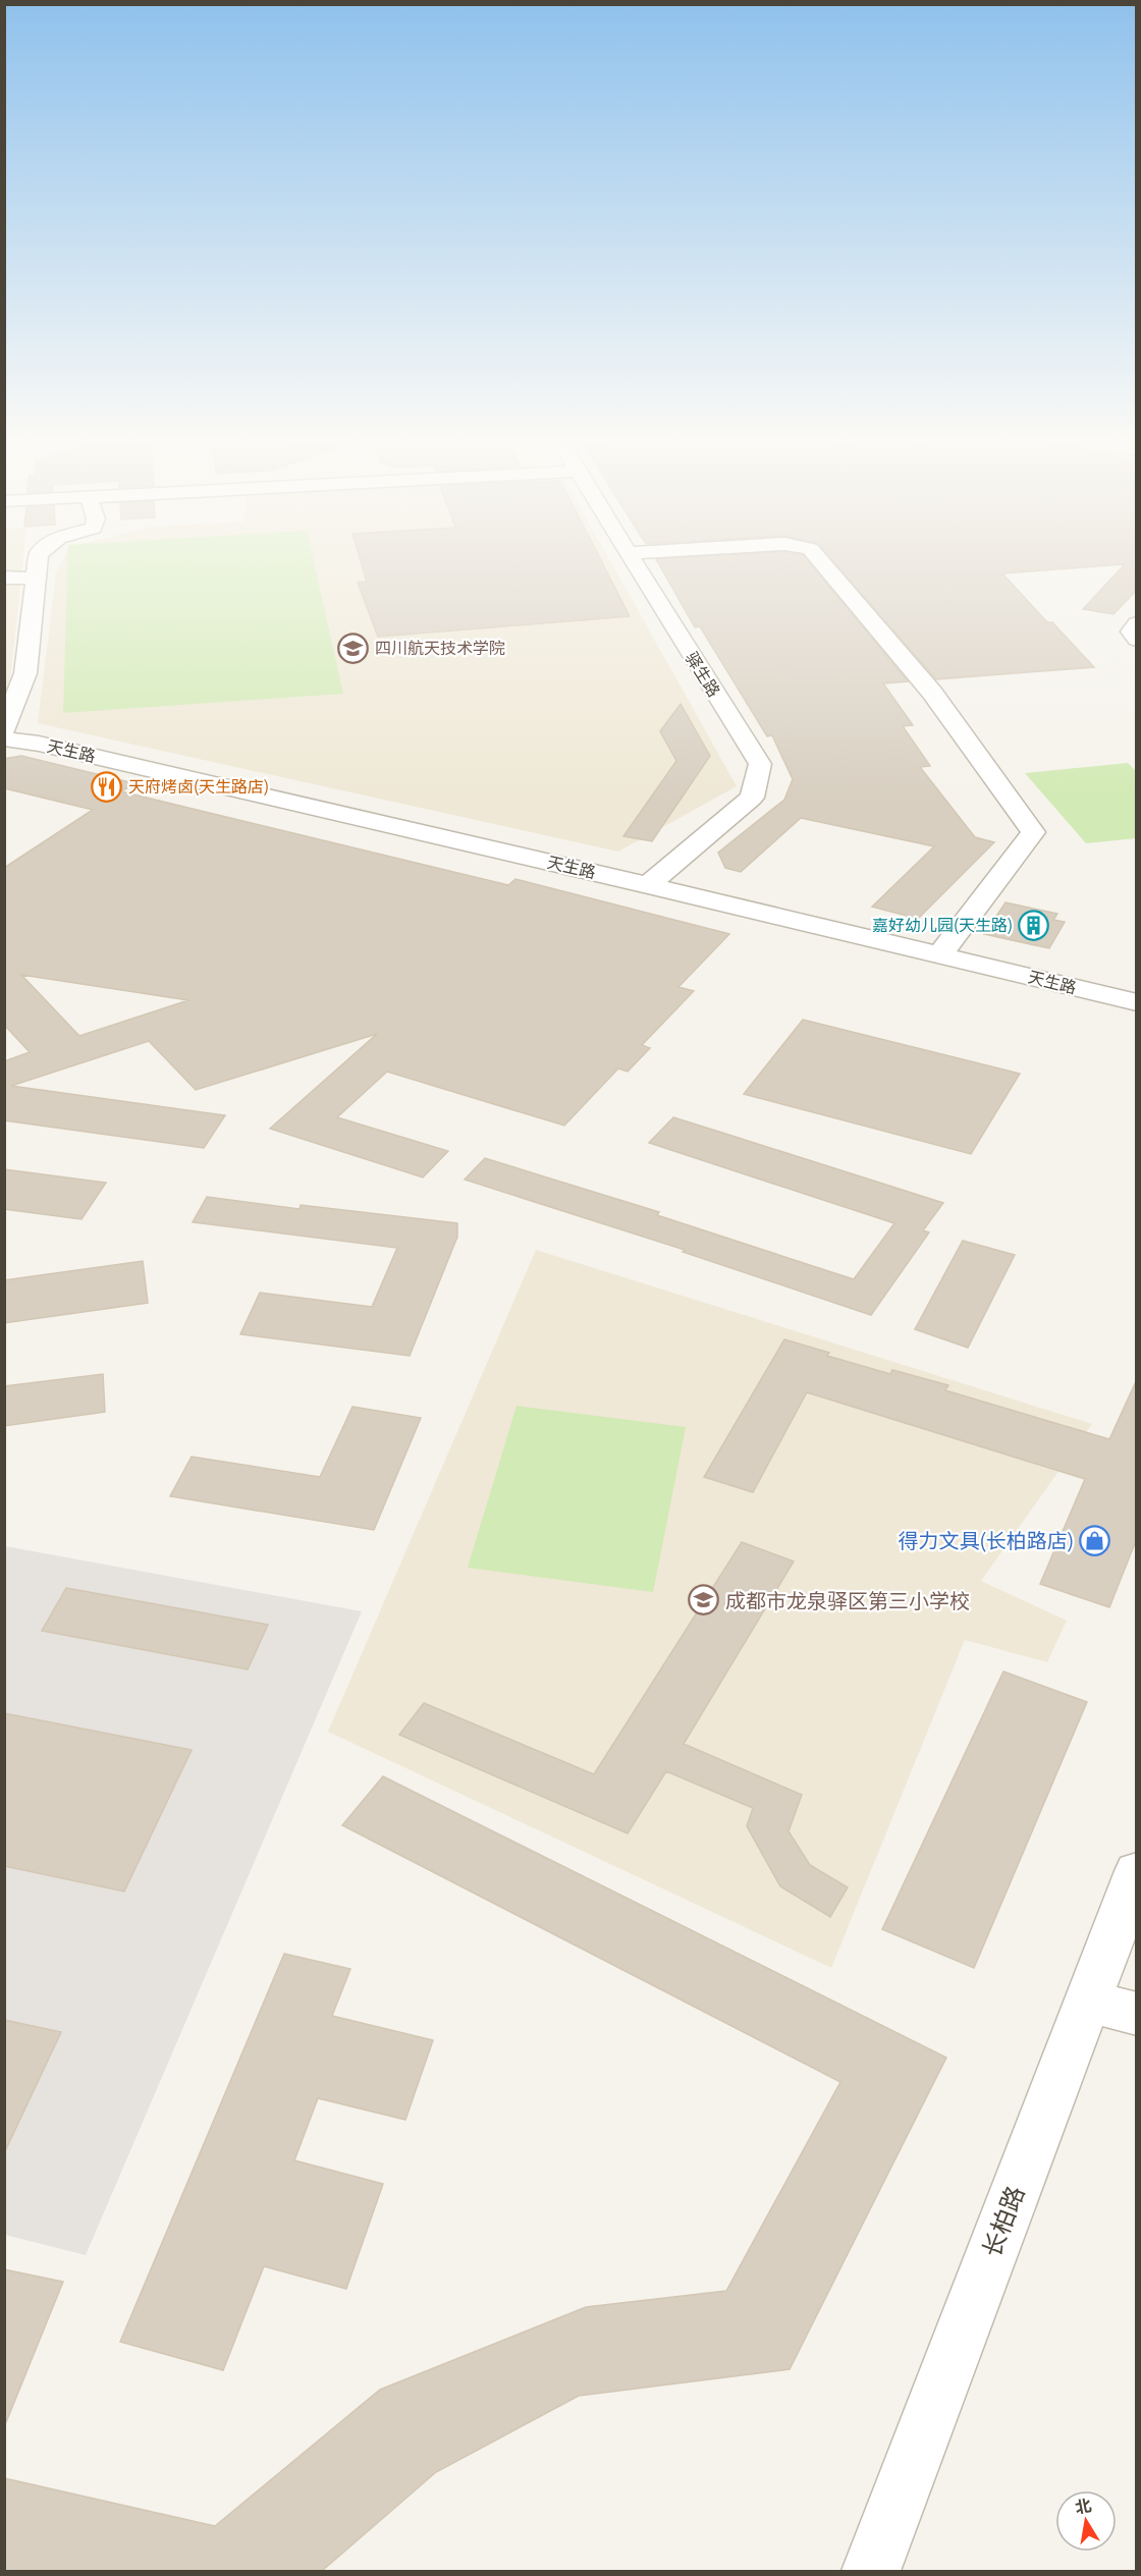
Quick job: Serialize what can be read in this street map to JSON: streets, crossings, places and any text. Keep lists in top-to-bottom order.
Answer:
{
  "streets": {
    "street": ["驿生路", "天生路", "长柏路"]
  },
  "crossings": [
    ["驿生路", "天生路"]
  ],
  "places": {
    "school or university": ["四川航天技术学院", "成都市龙泉驿区第三小学校"],
    "restaurant": ["天府烤卤(天生路店)"],
    "building": ["嘉好幼儿园(天生路)"],
    "shop": ["得力文具(长柏路店)"]
  },
  "north": "top"
}
